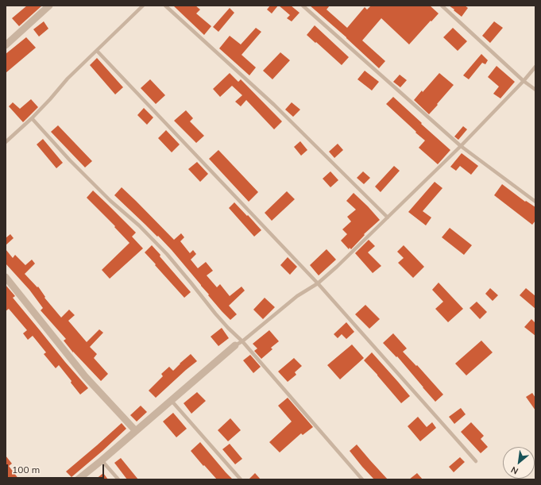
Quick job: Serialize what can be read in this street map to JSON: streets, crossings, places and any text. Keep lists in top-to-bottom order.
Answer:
{
  "scale_bar": "100 m",
  "north": "bottom left"
}
